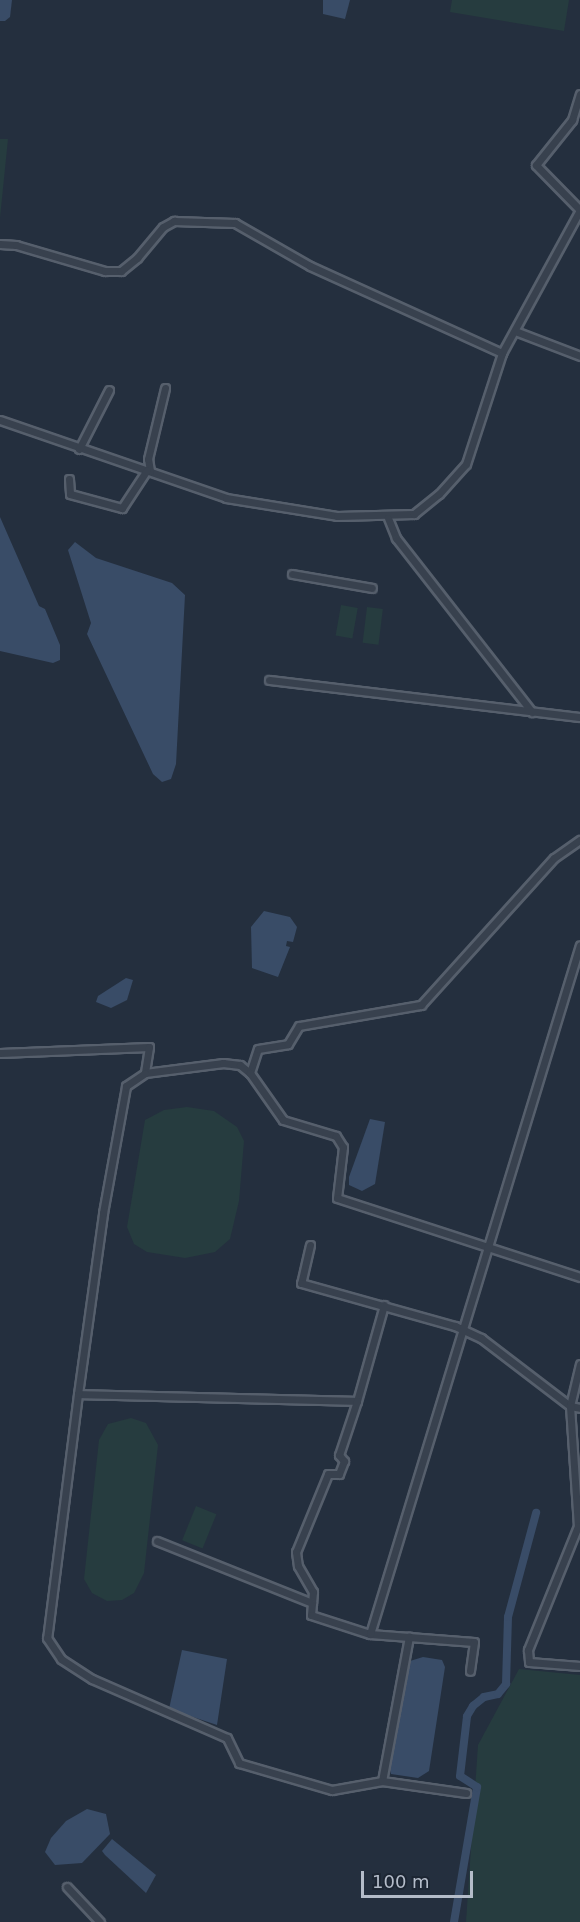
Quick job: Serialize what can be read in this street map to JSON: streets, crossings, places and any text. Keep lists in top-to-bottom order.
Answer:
{
  "scale_bar": "100 m"
}
